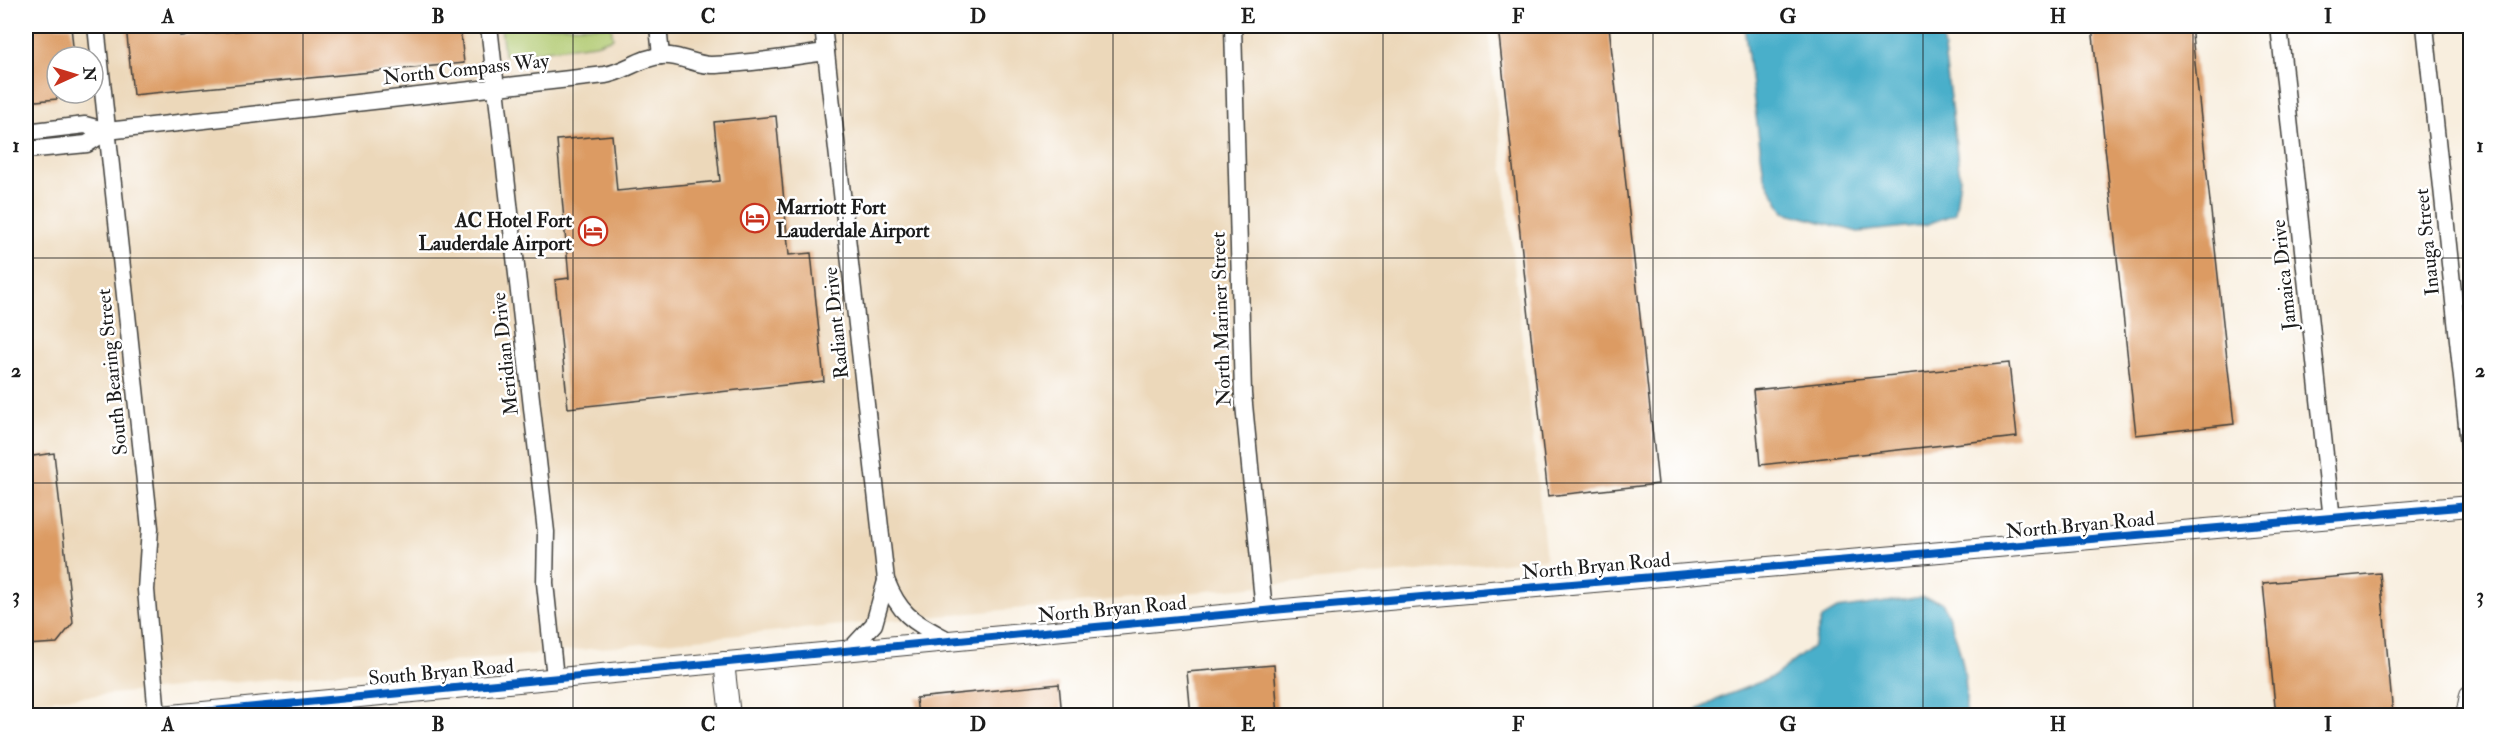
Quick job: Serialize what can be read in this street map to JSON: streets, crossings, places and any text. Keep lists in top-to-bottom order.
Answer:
{
  "streets": {
    "street": [
      "North Compass Way",
      "Inauga Street",
      "Jamaica Drive",
      "North Mariner Street",
      "Radiant Drive",
      "Meridian Drive",
      "South Bearing Street",
      "North Bryan Road",
      "South Bryan Road"
    ]
  },
  "crossings": [
    ["North Compass Way", "Radiant Drive"],
    ["North Compass Way", "Meridian Drive"],
    ["North Compass Way", "South Bearing Street"],
    ["Jamaica Drive", "North Bryan Road"],
    ["North Mariner Street", "North Bryan Road"],
    ["Radiant Drive", "North Bryan Road"],
    ["Meridian Drive", "South Bryan Road"],
    ["South Bearing Street", "South Bryan Road"],
    ["North Bryan Road", "South Bryan Road"]
  ],
  "places": {
    "hotel": ["Marriott Fort Lauderdale Airport", "AC Hotel Fort Lauderdale Airport"]
  },
  "north": "right",
  "grid": {
    "columns": [
      "A",
      "B",
      "C",
      "D",
      "E",
      "F",
      "G",
      "H",
      "I"
    ],
    "rows": ["1", "2", "3"]
  }
}
